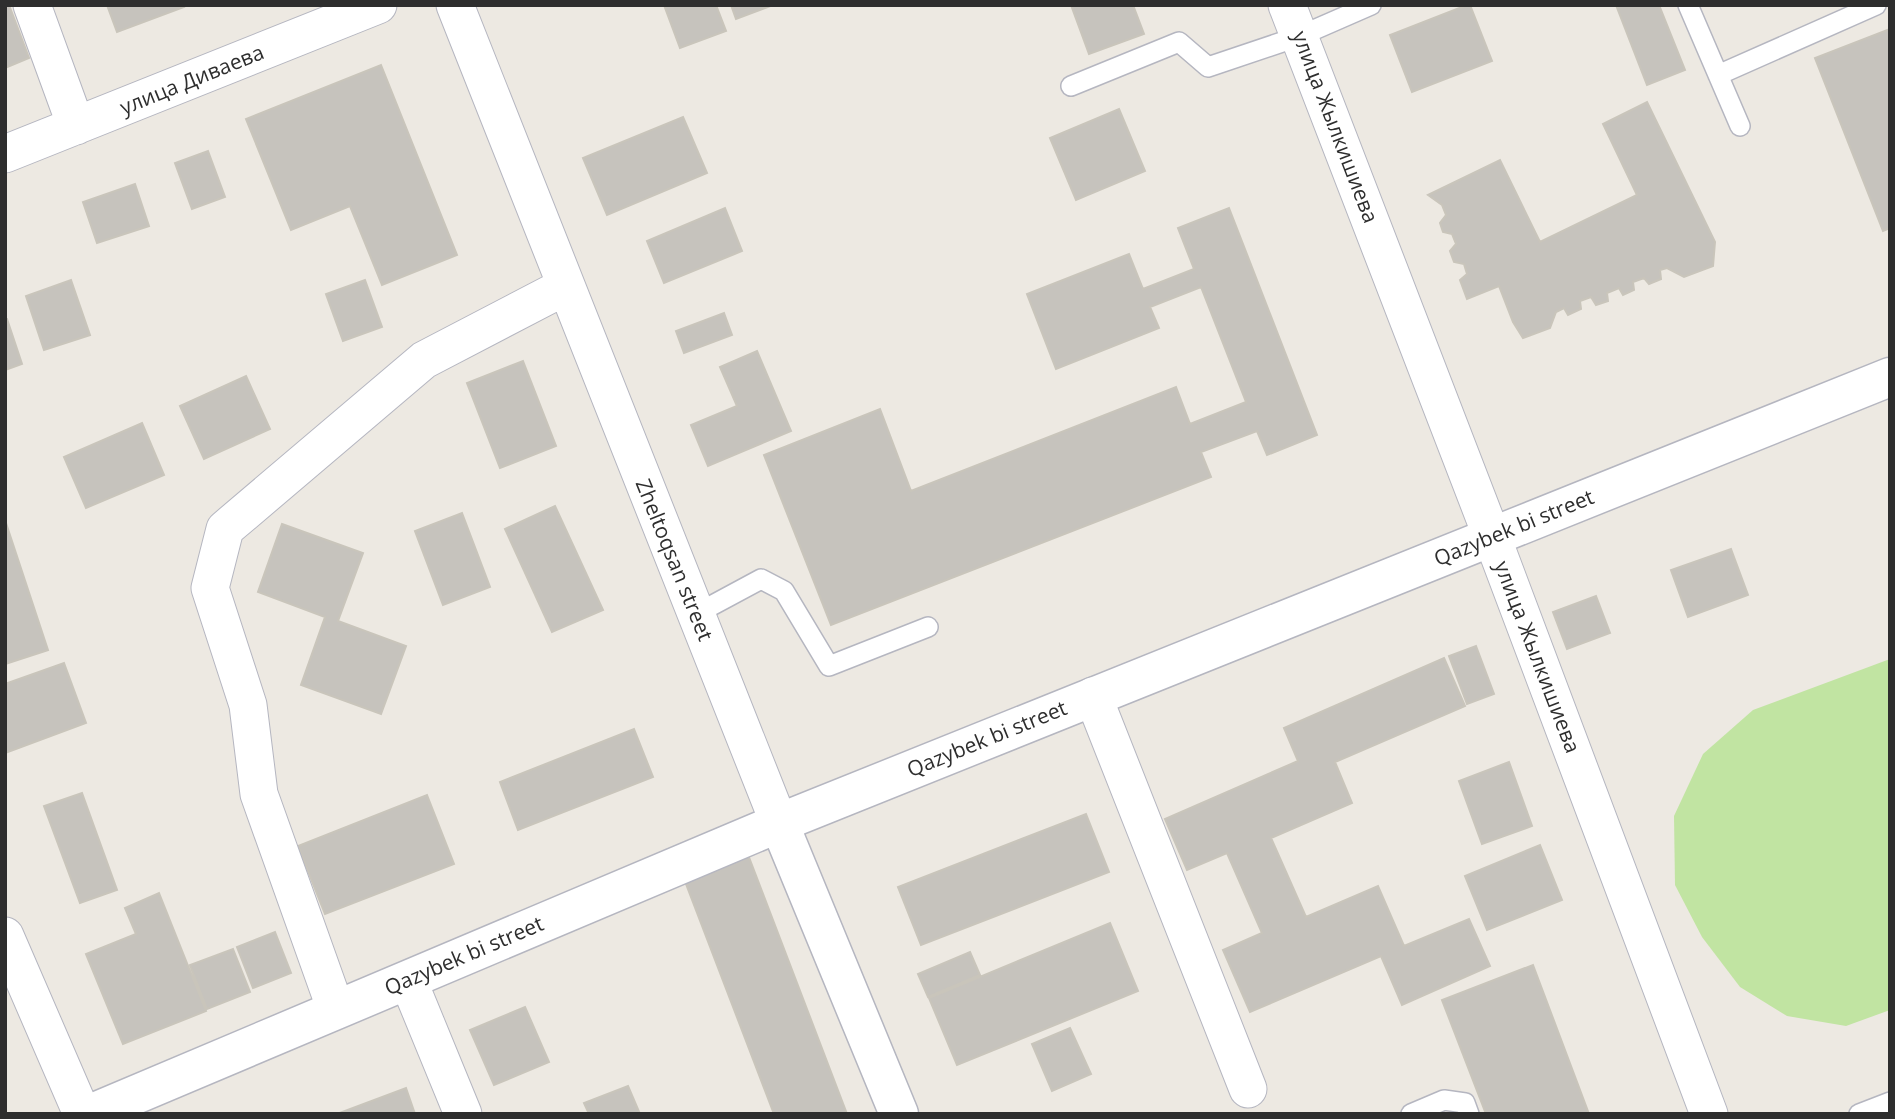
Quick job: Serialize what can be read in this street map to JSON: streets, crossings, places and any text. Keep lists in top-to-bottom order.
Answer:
{
  "streets": {
    "main road": ["Qazybek bi street", "Zheltoqsan street"],
    "street": ["улица Диваева", "улица Жылкишиева"]
  },
  "crossings": [
    ["улица Жылкишиева", "Qazybek bi street"],
    ["Qazybek bi street", "Zheltoqsan street"]
  ]
}
